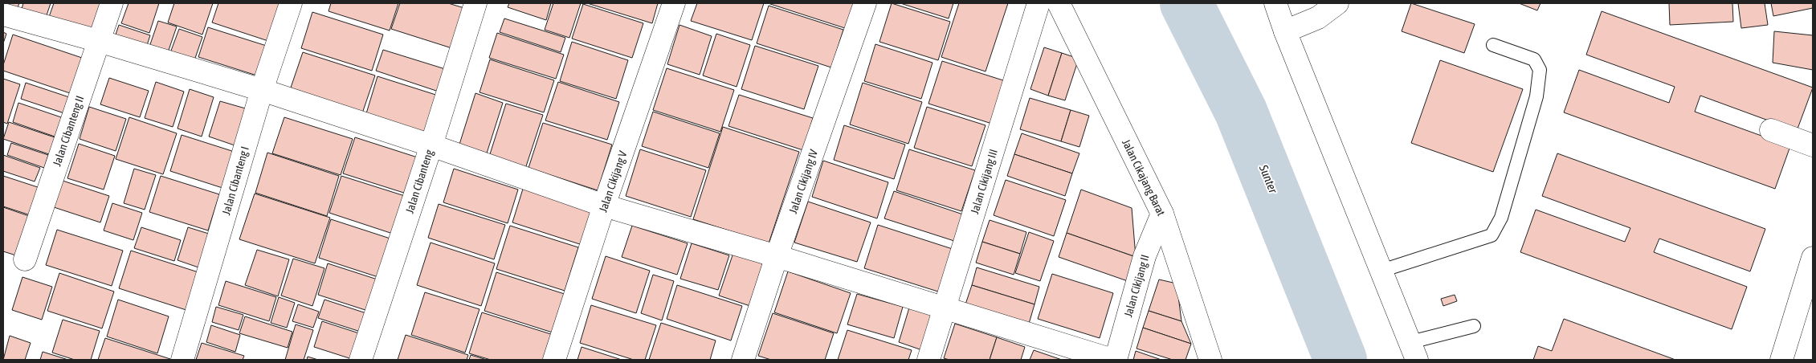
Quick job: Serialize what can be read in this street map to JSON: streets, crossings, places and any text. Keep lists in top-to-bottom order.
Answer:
{
  "streets": {
    "street": [
      "Jalan Cibanteng II",
      "Jalan Cikajang Barat",
      "Jalan Cibanteng I",
      "Jalan Cibanteng",
      "Jalan Cikijang V",
      "Jalan Cikijang IV",
      "Jalan Cikijang III",
      "Jalan Cikijang II"
    ]
  },
  "crossings": [
    ["Jalan Cikajang Barat", "Jalan Cikijang II"]
  ],
  "water": ["Sunter"]
}
